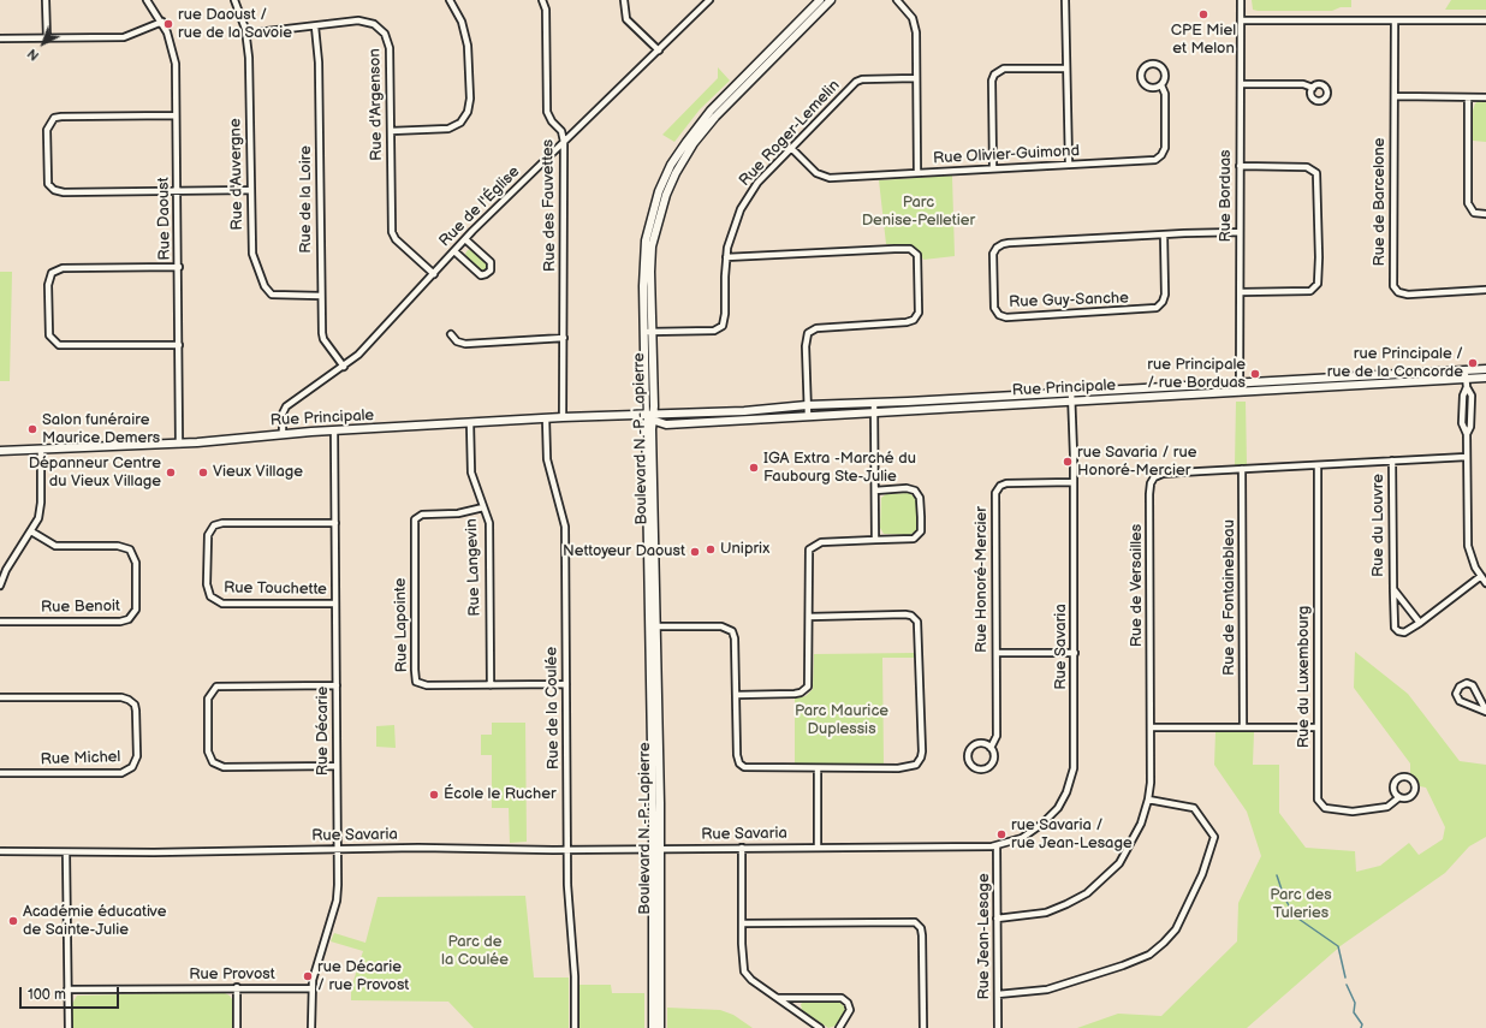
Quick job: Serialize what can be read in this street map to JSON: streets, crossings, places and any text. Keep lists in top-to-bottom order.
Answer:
{
  "streets": {
    "street": [
      "Rue d'Argenson",
      "Rue Roger-Lemelin",
      "Rue Olivier-Guimond",
      "Rue d'Auvergne",
      "Rue Borduas",
      "Rue de la Loire",
      "Rue de Barcelone",
      "Rue des Fauvettes",
      "Rue de l'Église",
      "Rue Daoust",
      "Rue Guy-Sanche",
      "Rue Principale",
      "Boulevard N.-P.-Lapierre",
      "Rue du Louvre",
      "Rue Langevin",
      "Rue Honoré-Mercier",
      "Rue de Versailles",
      "Rue Touchette",
      "Rue de Fontainebleau",
      "Rue Benoit",
      "Rue Lapointe",
      "Rue Savaria",
      "Rue du Luxembourg",
      "Rue de la Coulée",
      "Rue Décarie",
      "Rue Michel",
      "Rue Jean-Lesage",
      "Rue Provost"
    ]
  },
  "crossings": [
    ["Rue d'Argenson", "Rue d'Auvergne"],
    ["Rue d'Argenson", "Rue de la Loire"],
    ["Rue d'Argenson", "Rue de l'Église"],
    ["Rue Roger-Lemelin", "Rue Olivier-Guimond"],
    ["Rue Roger-Lemelin", "Boulevard N.-P.-Lapierre"],
    ["Rue d'Auvergne", "Rue de la Loire"],
    ["Rue Borduas", "Rue Guy-Sanche"],
    ["Rue Borduas", "Rue Principale"],
    ["Rue de la Loire", "Rue de l'Église"],
    ["Rue des Fauvettes", "Rue de l'Église"],
    ["Rue des Fauvettes", "Rue Principale"],
    ["Rue de l'Église", "Rue Principale"],
    ["Rue Daoust", "Rue Principale"],
    ["Rue Principale", "Boulevard N.-P.-Lapierre"],
    ["Rue Principale", "Rue Langevin"],
    ["Rue Principale", "Rue Savaria"],
    ["Rue Principale", "Rue de la Coulée"],
    ["Rue Principale", "Rue Décarie"],
    ["Boulevard N.-P.-Lapierre", "Rue Savaria"],
    ["Rue du Louvre", "Rue de Versailles"],
    ["Rue Langevin", "Rue Lapointe"],
    ["Rue Honoré-Mercier", "Rue Savaria"],
    ["Rue de Versailles", "Rue de Fontainebleau"],
    ["Rue de Versailles", "Rue du Luxembourg"],
    ["Rue de Versailles", "Rue Jean-Lesage"],
    ["Rue Touchette", "Rue Décarie"],
    ["Rue Lapointe", "Rue de la Coulée"],
    ["Rue Savaria", "Rue de la Coulée"],
    ["Rue Savaria", "Rue Décarie"],
    ["Rue Savaria", "Rue Jean-Lesage"],
    ["Rue Décarie", "Rue Provost"]
  ],
  "parks": [
    "Parc Denise-Pelletier",
    "Parc Maurice Duplessis",
    "Parc des Tuleries",
    "Parc de la Coulée"
  ],
  "places": [
    "CPE Miel et Melon",
    "rue Daoust / rue de la Savoie",
    "rue Principale / rue de la Concorde",
    "rue Principale / rue Borduas",
    "Salon funéraire Maurice Demers",
    "rue Savaria / rue Honoré-Mercier",
    "IGA Extra -Marché du Faubourg Ste-Julie",
    "Dépanneur Centre du Vieux Village",
    "Vieux Village",
    "Uniprix",
    "Nettoyeur Daoust",
    "École le Rucher",
    "rue Savaria / rue Jean-Lesage",
    "Académie éducative de Sainte-Julie",
    "rue Décarie / rue Provost"
  ],
  "scale_bar": "100 m",
  "north": "bottom left"
}
